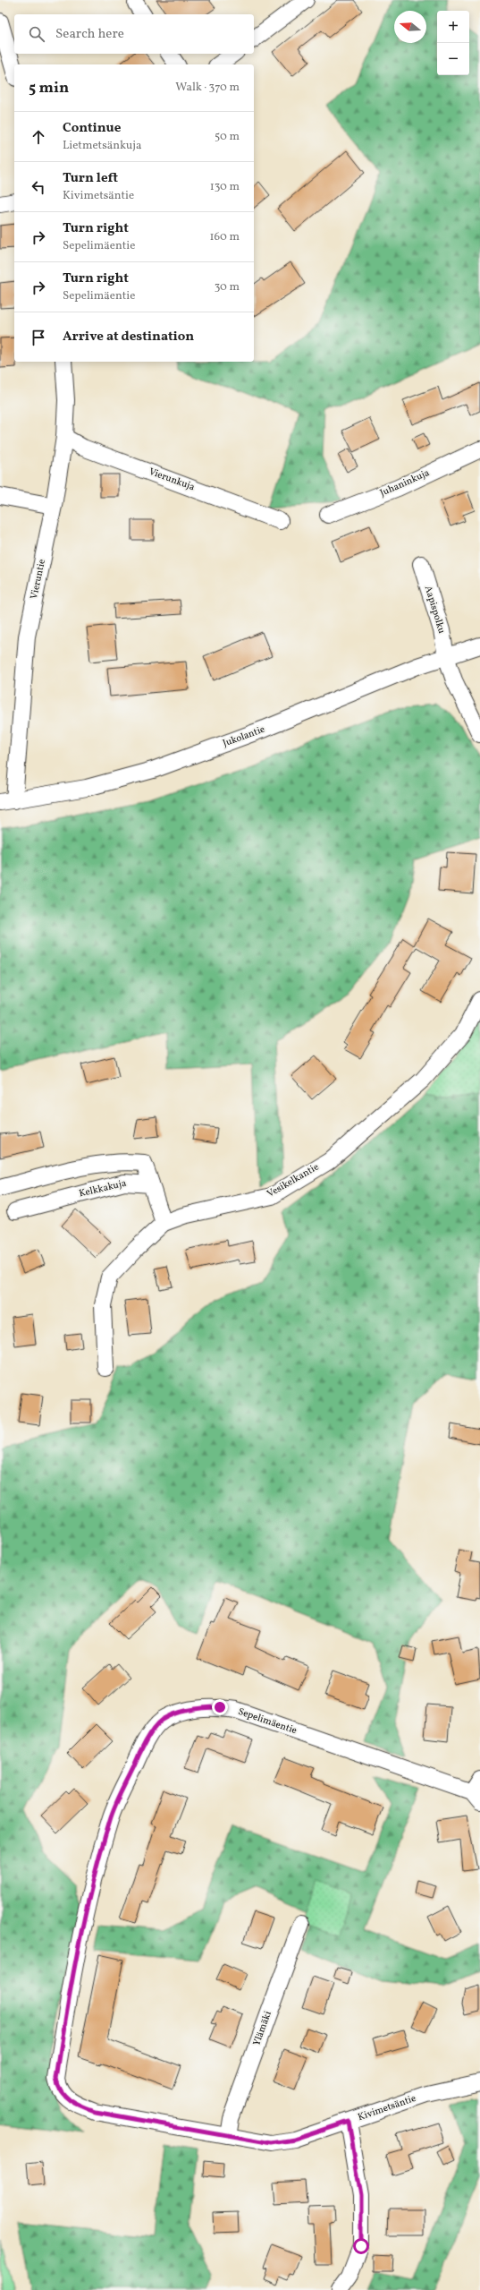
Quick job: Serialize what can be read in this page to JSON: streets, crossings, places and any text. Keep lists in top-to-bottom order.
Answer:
{
  "streets": {
    "street": [
      "Vierunkuja",
      "Juhaninkuja",
      "Vieruntie",
      "Aapispolku",
      "Jukolantie",
      "Vesikelkantie",
      "Kelkkakuja",
      "Sepelimäentie",
      "Ylämäki",
      "Kivimetsäntie"
    ]
  },
  "crossings": [
    ["Vierunkuja", "Vieruntie"],
    ["Vieruntie", "Jukolantie"],
    ["Aapispolku", "Jukolantie"],
    ["Sepelimäentie", "Kivimetsäntie"],
    ["Ylämäki", "Kivimetsäntie"]
  ],
  "north": "left",
  "page": {
    "map_buttons": ["+", "−"],
    "search": "Search here",
    "heading": ["5 min", "Walk · 370 m"],
    "list": [
      ["Continue", "Lietmetsänkuja", "50 m"],
      ["Turn left", "Kivimetsäntie", "130 m"],
      ["Turn right", "Sepelimäentie", "160 m"],
      ["Turn right", "Sepelimäentie", "30 m"],
      "Arrive at destination"
    ]
  }
}
